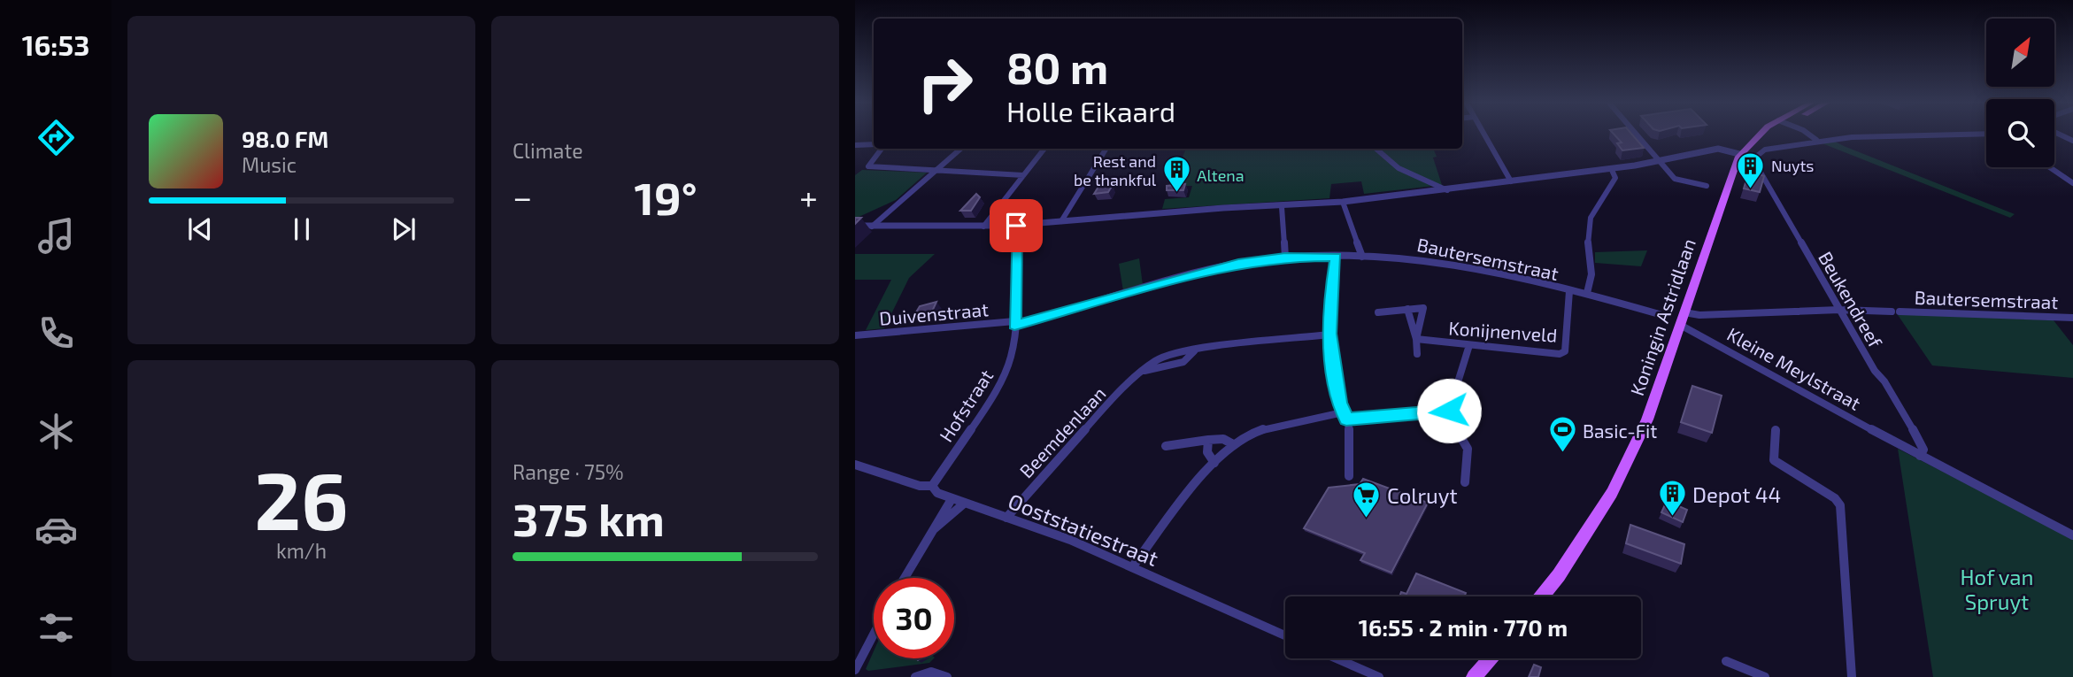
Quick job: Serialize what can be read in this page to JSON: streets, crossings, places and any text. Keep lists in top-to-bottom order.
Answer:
{
  "streets": {
    "main road": ["Koningin Astridlaan"],
    "street": [
      "Bautersemstraat",
      "Beukendreef",
      "Duivenstraat",
      "Konijnenveld",
      "Kleine Meylstraat",
      "Hofstraat",
      "Beemdenlaan",
      "Ooststatiestraat"
    ]
  },
  "crossings": [
    ["Bautersemstraat", "Beukendreef"],
    ["Bautersemstraat", "Duivenstraat"],
    ["Bautersemstraat", "Koningin Astridlaan"],
    ["Bautersemstraat", "Konijnenveld"],
    ["Bautersemstraat", "Hofstraat"],
    ["Beukendreef", "Kleine Meylstraat"],
    ["Duivenstraat", "Hofstraat"],
    ["Koningin Astridlaan", "Kleine Meylstraat"],
    ["Hofstraat", "Ooststatiestraat"],
    ["Beemdenlaan", "Ooststatiestraat"]
  ],
  "parks": ["Altena", "Hof van Spruyt"],
  "places": {
    "building": ["Nuyts", "Rest and be thankful", "Depot 44"],
    "sports": ["Basic-Fit"],
    "supermarket": ["Colruyt"]
  },
  "north": "top right",
  "page": {
    "tabs": "16:53",
    "tile": [
      "Climate",
      ["26", "km/h"],
      ["Range · 75%", "375 km"]
    ],
    "turn": ["80 m", "Holle Eikaard"],
    "song": ["98.0 FM", "Music"],
    "heat": ["−", "19°", "+"],
    "limit": "30",
    "trip": "16:55 · 2 min · 770 m"
  }
}
